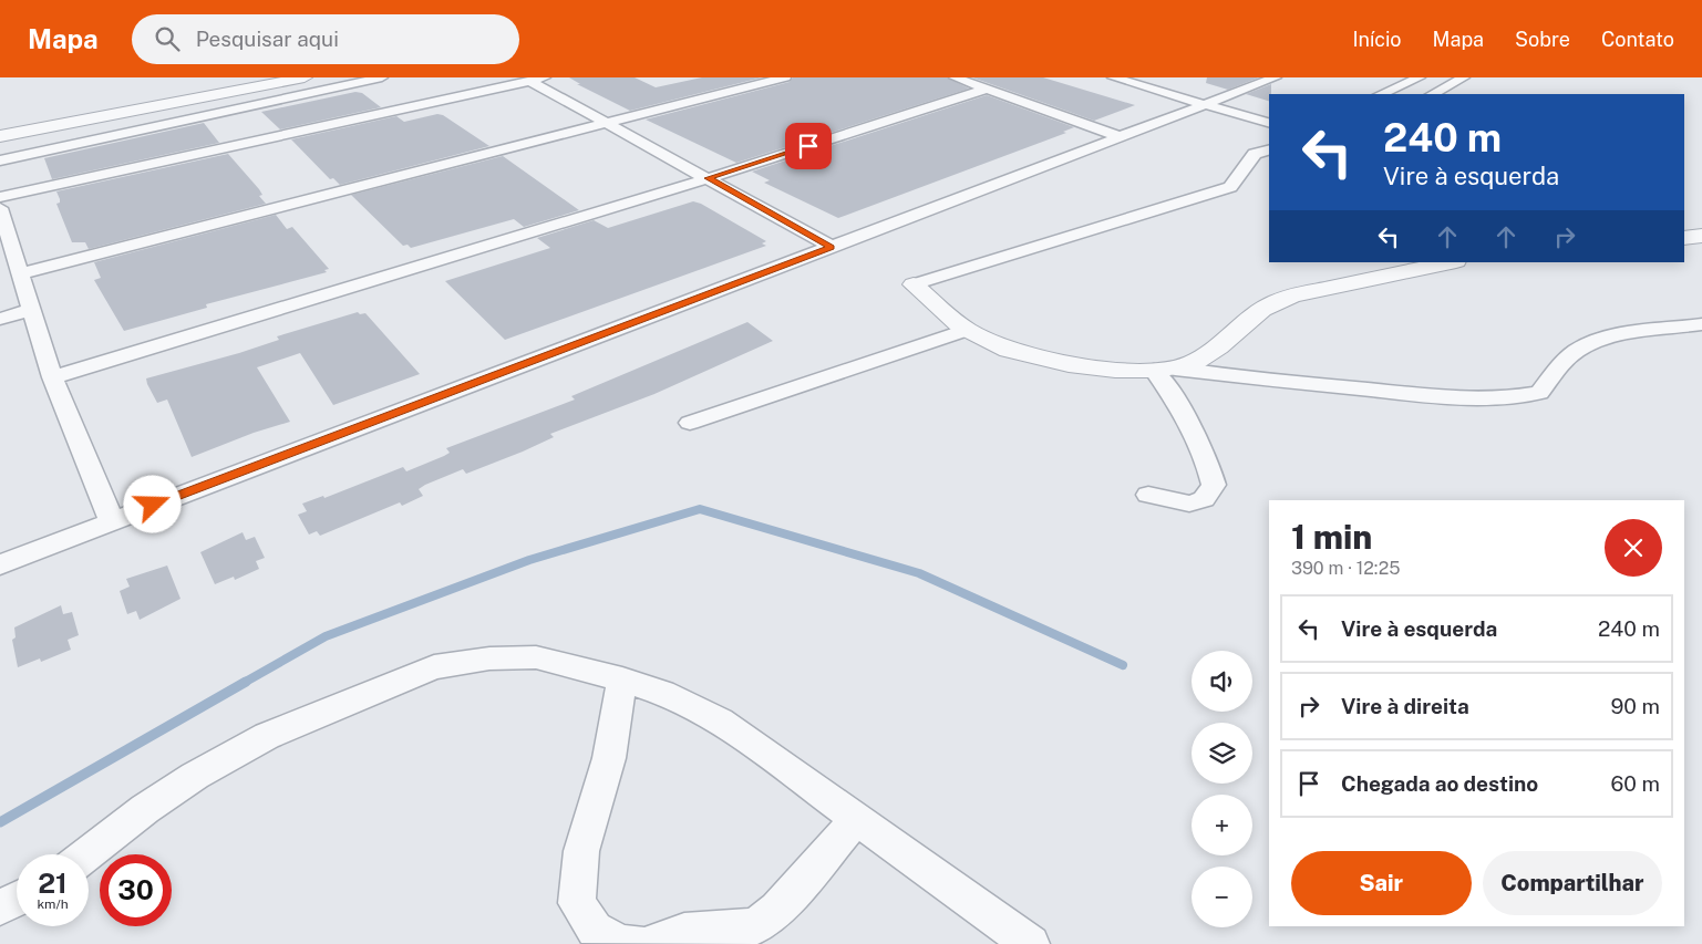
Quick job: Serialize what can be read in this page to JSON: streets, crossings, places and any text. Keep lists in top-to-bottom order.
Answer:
{
  "page": {
    "header": "Mapa",
    "search": "Pesquisar aqui",
    "nav": [
      "Início",
      "Mapa",
      "Sobre",
      "Contato"
    ],
    "turn": ["240 m", "Vire à esquerda"],
    "heading": ["1 min", "390 m · 12:25"],
    "list": [
      {
        "name": "Vire à esquerda",
        "value": "240 m"
      },
      {
        "name": "Vire à direita",
        "value": "90 m"
      },
      {
        "name": "Chegada ao destino",
        "value": "60 m"
      }
    ],
    "map_buttons": ["+", "−"],
    "buttons": ["Sair", "Compartilhar"],
    "speed": "21 km/h",
    "limit": "30"
  }
}
